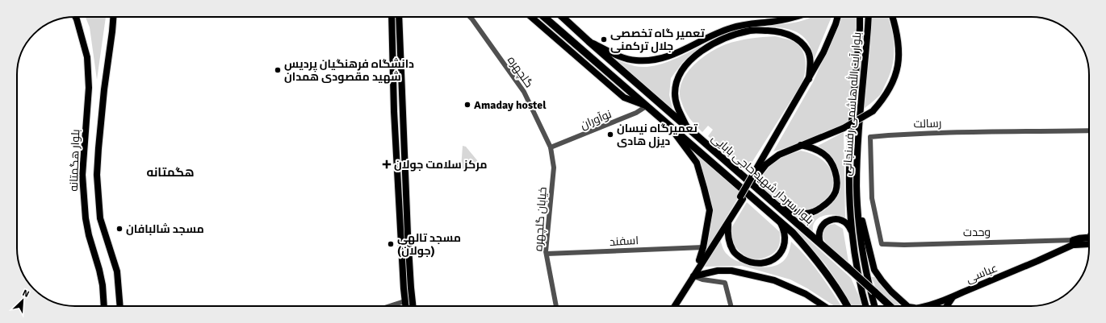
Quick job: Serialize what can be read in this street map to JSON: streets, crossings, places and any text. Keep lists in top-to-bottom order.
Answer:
{
  "streets": {
    "highway": ["بلوار سردار شهید حاجی بابایی"],
    "main road": ["بلوار آیت الله هاشمی رفسنجانی", "بلوار هگمتانه", "عباسی"],
    "street": [
      "گلچهره",
      "نوآوران",
      "رسالت",
      "خیابان گلچهره",
      "وحدت",
      "اسفند"
    ]
  },
  "crossings": [
    ["گلچهره", "نوآوران"],
    ["گلچهره", "خیابان گلچهره"],
    ["نوآوران", "بلوار سردار شهید حاجی بابایی"],
    ["نوآوران", "خیابان گلچهره"],
    ["رسالت", "وحدت"],
    ["خیابان گلچهره", "اسفند"],
    ["وحدت", "عباسی"]
  ],
  "districts": ["هگمتانه"],
  "places": {
    "other": [
      "تعمیر گاه تخصصی جلال ترکمنی",
      "دانشگاه فرهنگیان پردیس شهید مقصودی همدان",
      "Amaday hostel",
      "تعمیرگاه نیسان دیزل هادی",
      "مسجد شالبافان",
      "مسجد تالهی (جولان)"
    ],
    "health": ["مرکز سلامت جولان"]
  },
  "north": "top right"
}
